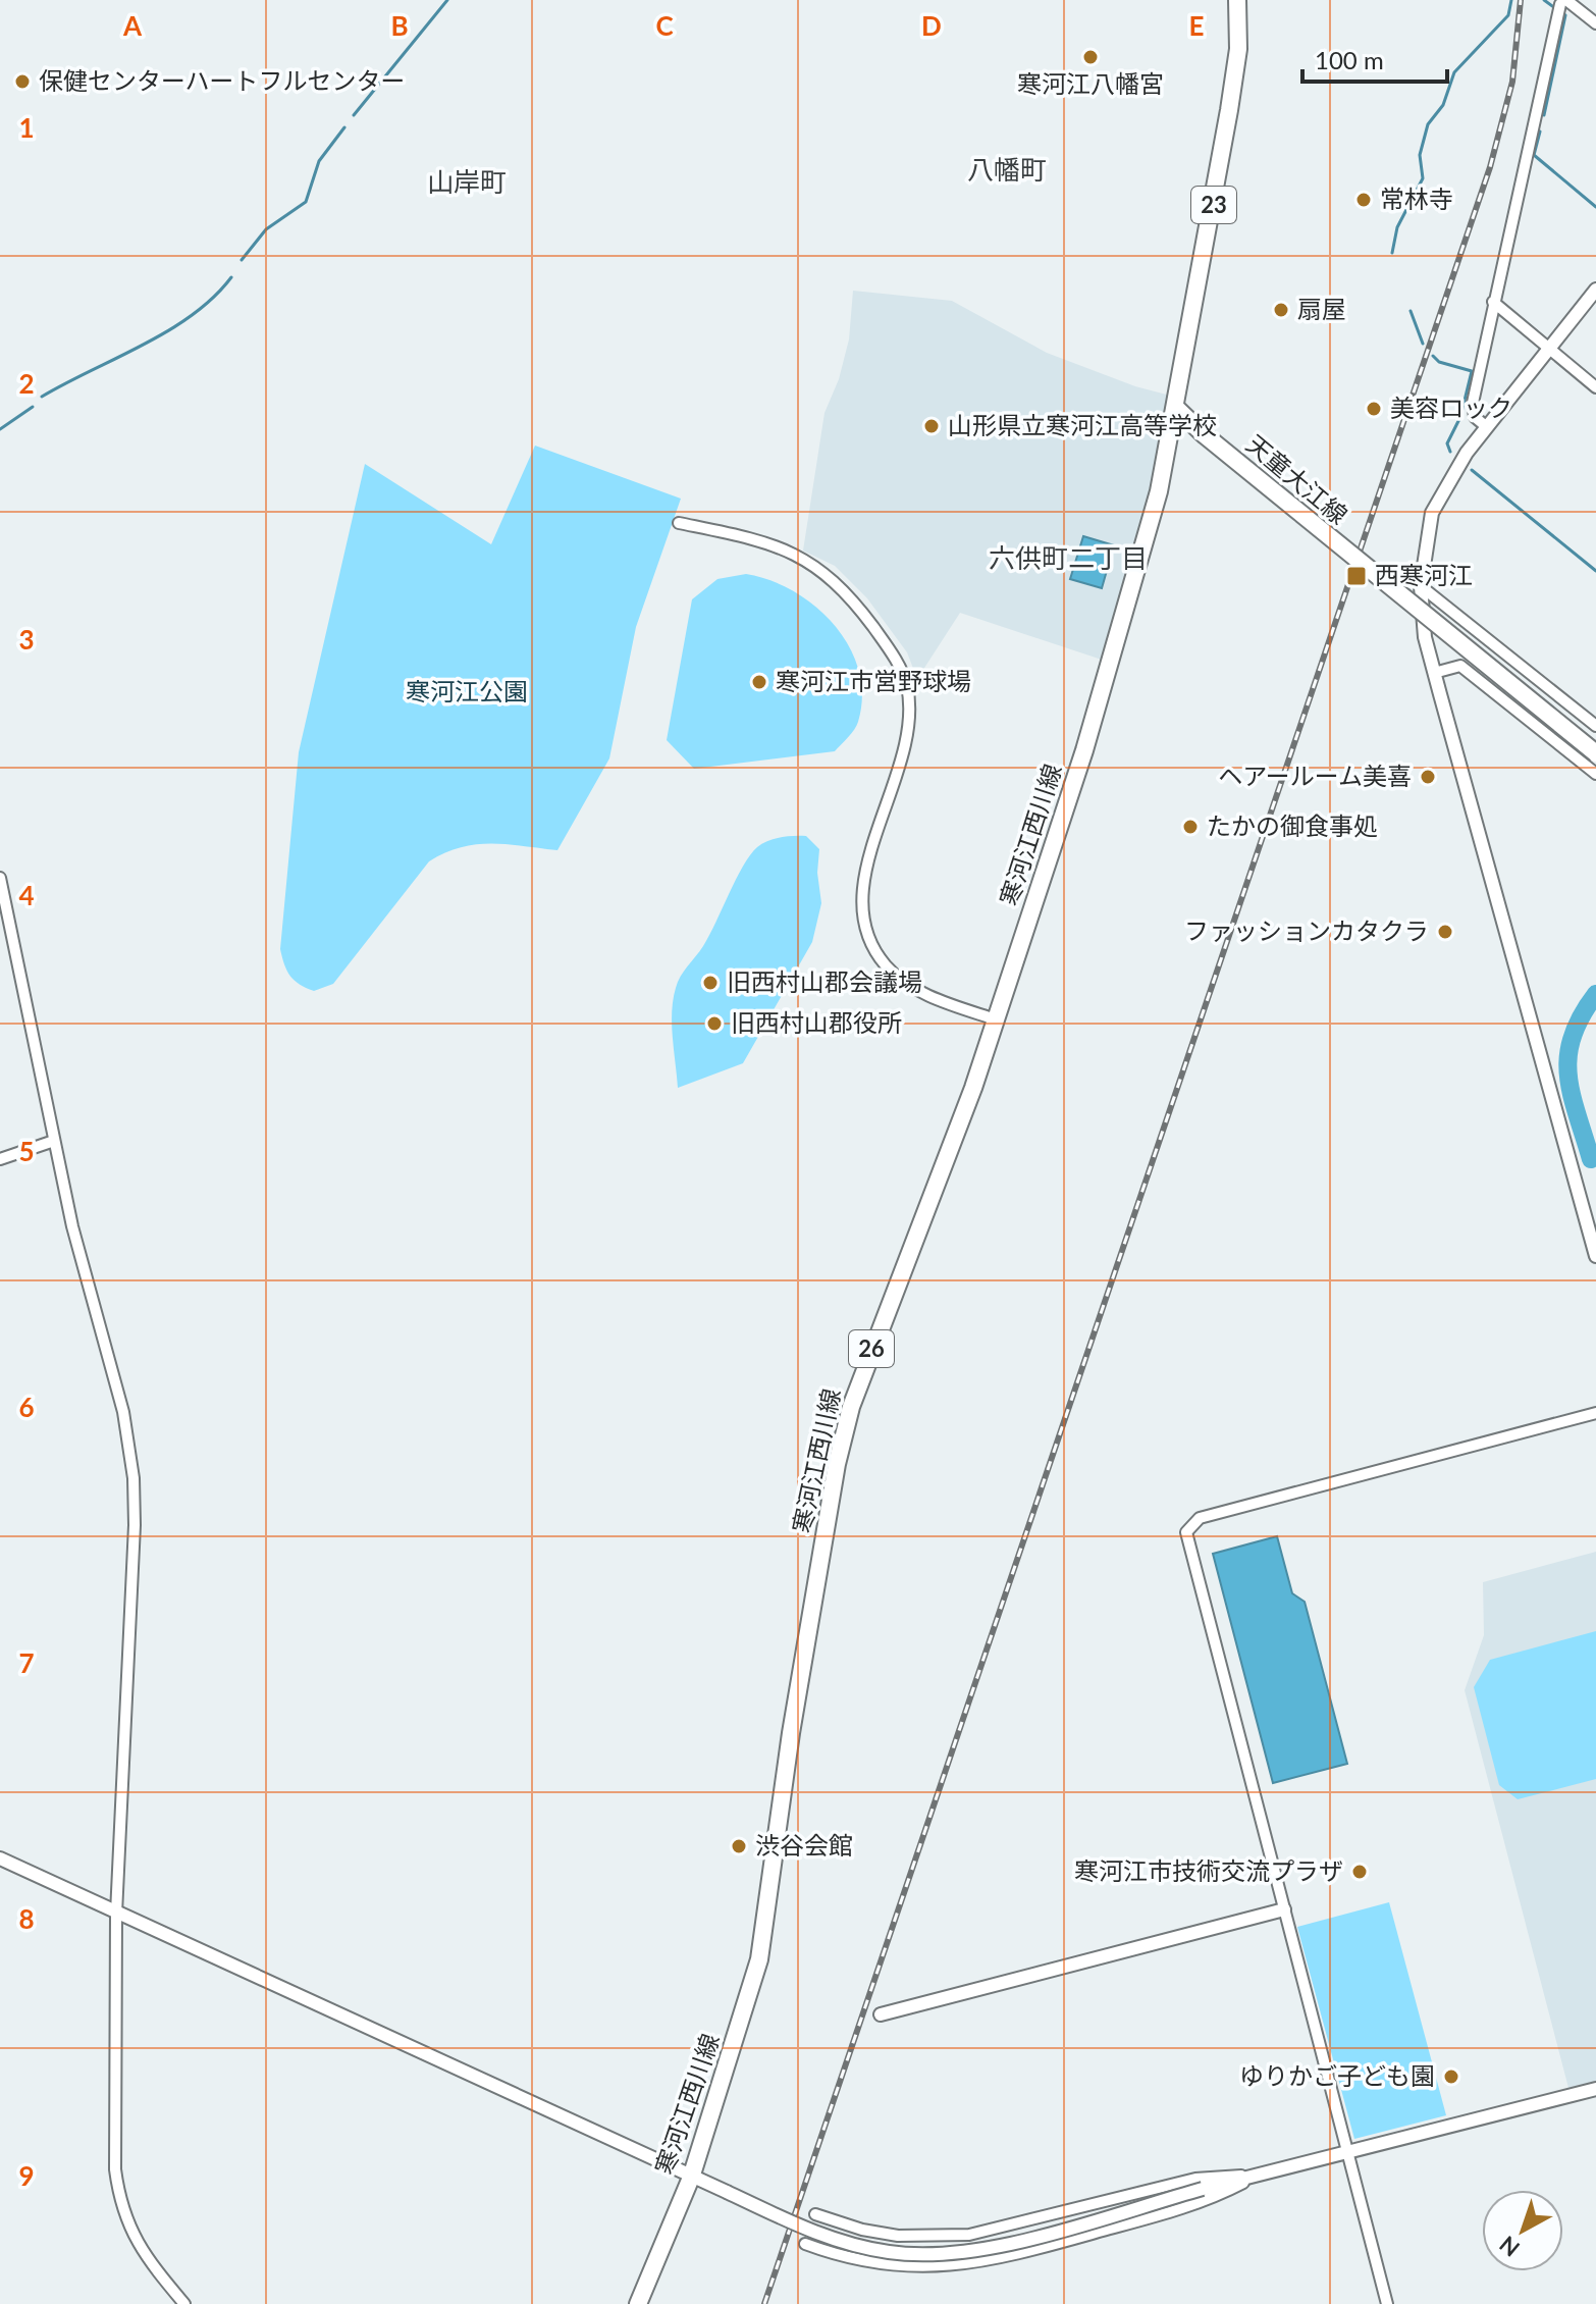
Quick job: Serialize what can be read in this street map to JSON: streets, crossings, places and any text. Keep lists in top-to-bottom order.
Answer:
{
  "streets": {
    "main road": [
      "23",
      "天童大江線",
      "寒河江西川線",
      "26"
    ]
  },
  "crossings": [
    ["23", "天童大江線"],
    ["23", "寒河江西川線"],
    ["天童大江線", "寒河江西川線"]
  ],
  "districts": ["八幡町", "山岸町", "六供町二丁目"],
  "parks": ["寒河江公園"],
  "places": {
    "other": [
      "寒河江八幡宮",
      "保健センターハートフルセンター",
      "常林寺",
      "扇屋",
      "美容ロック",
      "山形県立寒河江高等学校",
      "寒河江市営野球場",
      "ヘアールーム美喜",
      "たかの御食事処",
      "ファッションカタクラ",
      "旧西村山郡会議場",
      "旧西村山郡役所",
      "渋谷会館",
      "寒河江市技術交流プラザ",
      "ゆりかご子ども園"
    ],
    "transit": ["西寒河江"]
  },
  "scale_bar": "100 m",
  "north": "bottom left",
  "grid": {
    "columns": [
      "A",
      "B",
      "C",
      "D",
      "E"
    ],
    "rows": [
      "1",
      "2",
      "3",
      "4",
      "5",
      "6",
      "7",
      "8",
      "9"
    ]
  }
}
